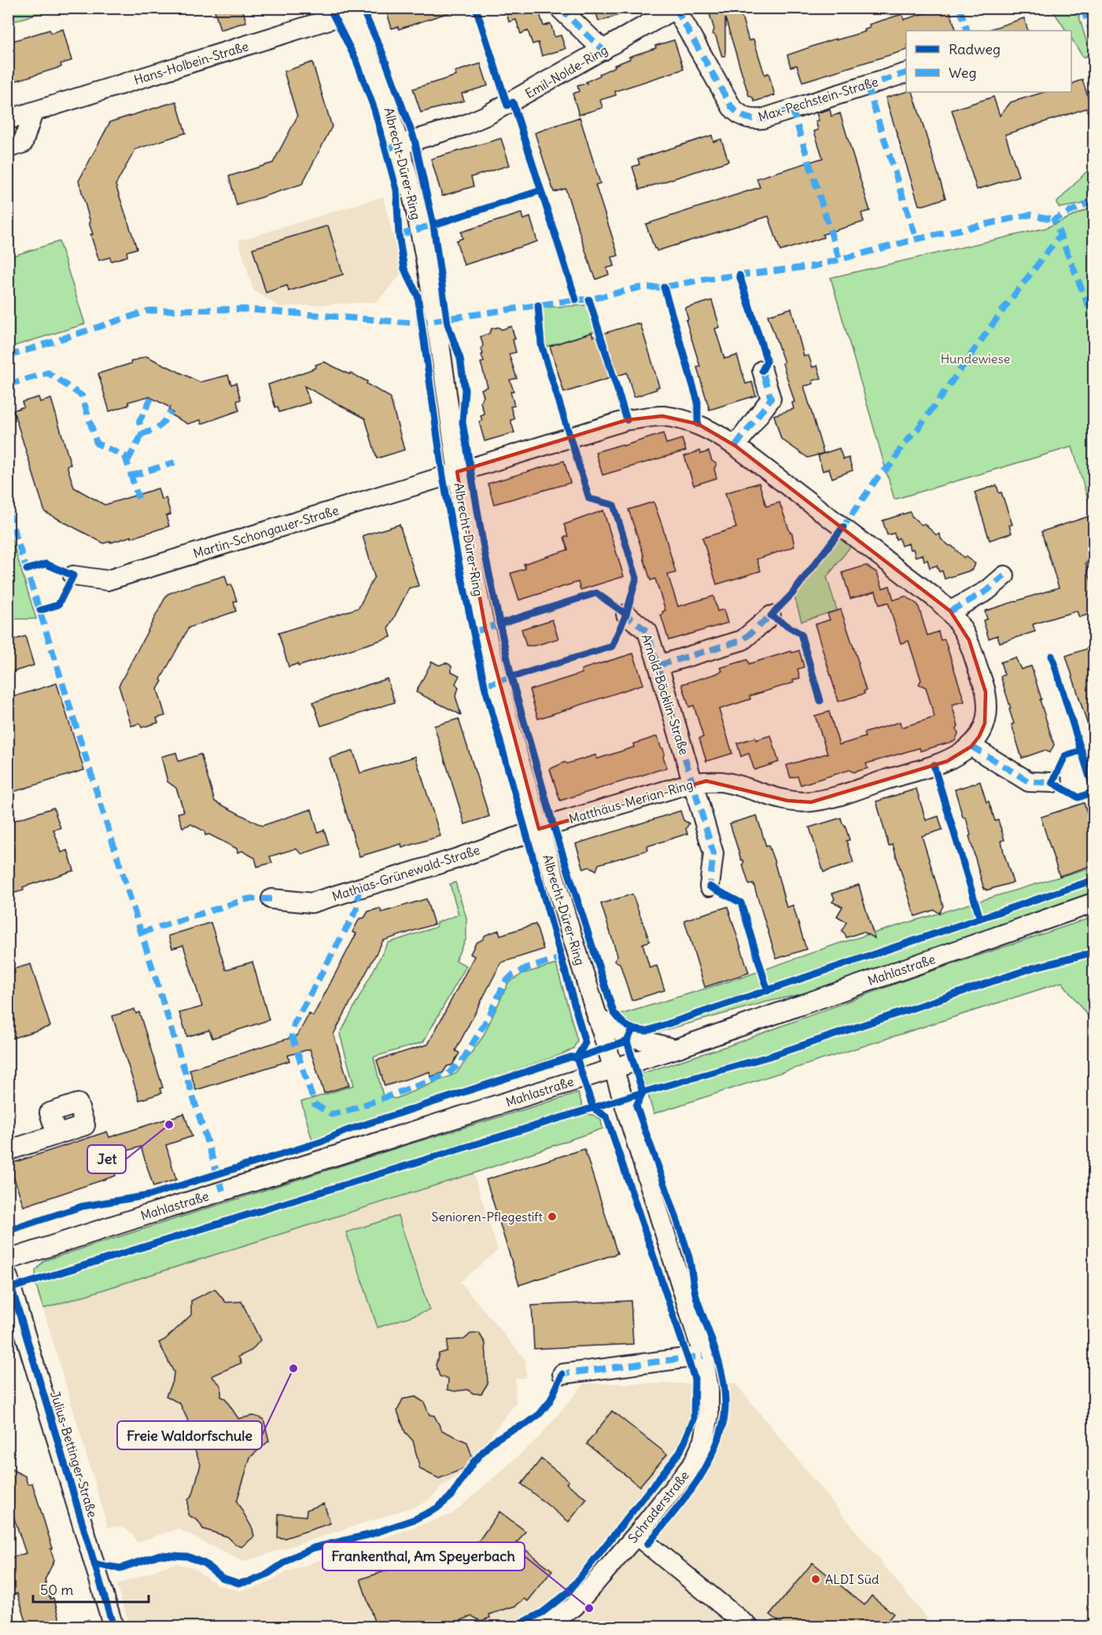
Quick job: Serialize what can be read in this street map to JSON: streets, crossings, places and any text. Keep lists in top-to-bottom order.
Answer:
{
  "streets": {
    "street": [
      "Hans-Holbein-Straße",
      "Emil-Nolde-Ring",
      "Max-Pechstein-Straße",
      "Albrecht-Dürer-Ring",
      "Martin-Schongauer-Straße",
      "Arnold-Böcklin-Straße",
      "Matthäus-Merian-Ring",
      "Mathias-Grünewald-Straße",
      "Mahlastraße",
      "Julius-Bettinger-Straße",
      "Schraderstraße"
    ]
  },
  "crossings": [
    ["Hans-Holbein-Straße", "Albrecht-Dürer-Ring"],
    ["Emil-Nolde-Ring", "Max-Pechstein-Straße"],
    ["Emil-Nolde-Ring", "Albrecht-Dürer-Ring"],
    ["Albrecht-Dürer-Ring", "Martin-Schongauer-Straße"],
    ["Albrecht-Dürer-Ring", "Matthäus-Merian-Ring"],
    ["Albrecht-Dürer-Ring", "Mathias-Grünewald-Straße"],
    ["Albrecht-Dürer-Ring", "Mahlastraße"],
    ["Albrecht-Dürer-Ring", "Schraderstraße"],
    ["Martin-Schongauer-Straße", "Matthäus-Merian-Ring"],
    ["Arnold-Böcklin-Straße", "Matthäus-Merian-Ring"],
    ["Matthäus-Merian-Ring", "Mathias-Grünewald-Straße"],
    ["Mahlastraße", "Schraderstraße"]
  ],
  "parks": ["Hundewiese"],
  "places": [
    "Jet",
    "Senioren-Pflegestift",
    "Freie Waldorfschule",
    "ALDI Süd",
    "Frankenthal, Am Speyerbach"
  ],
  "legend": ["Radweg", "Weg"],
  "scale_bar": "50 m"
}
